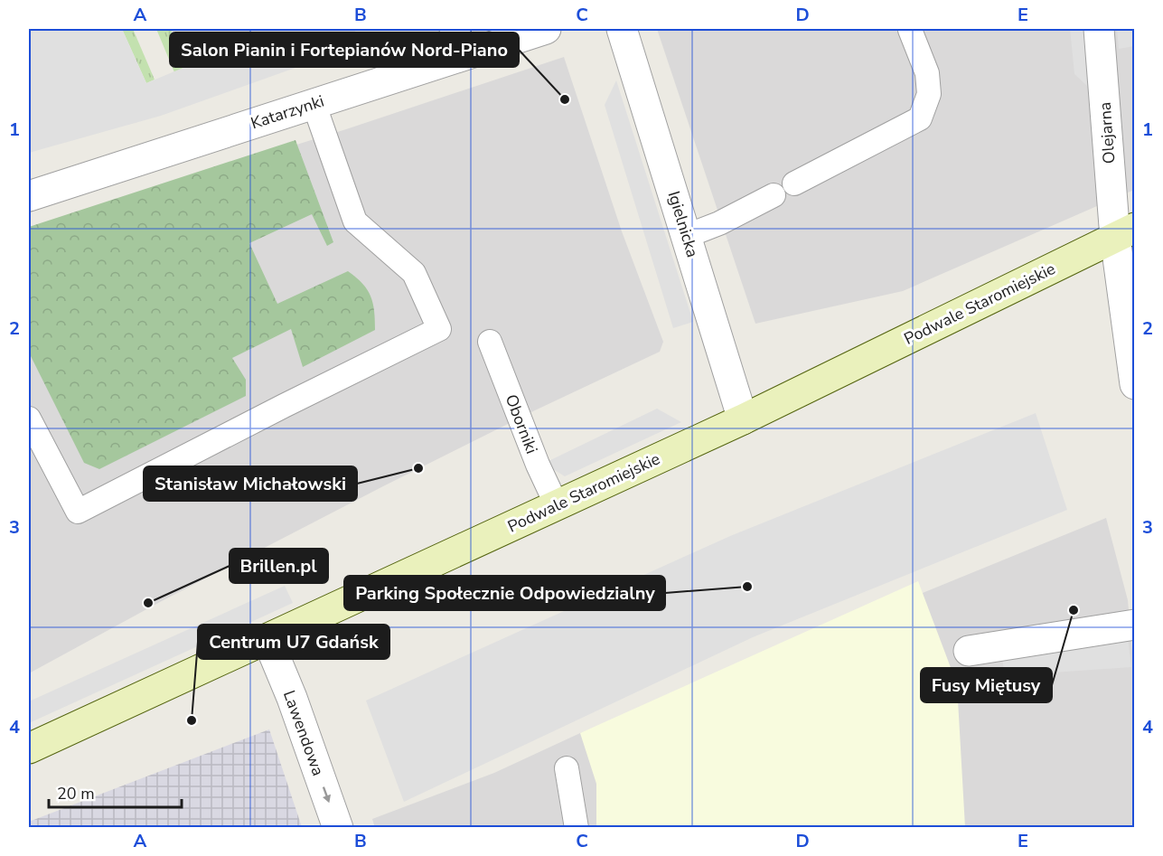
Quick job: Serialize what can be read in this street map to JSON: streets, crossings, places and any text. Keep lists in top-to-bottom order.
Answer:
{
  "streets": {
    "street": [
      "Katarzynki",
      "Olejarna",
      "Igielnicka",
      "Podwale Staromiejskie",
      "Lawendowa"
    ],
    "lane": ["Oborniki"]
  },
  "crossings": [
    ["Olejarna", "Podwale Staromiejskie"],
    ["Igielnicka", "Podwale Staromiejskie"],
    ["Podwale Staromiejskie", "Oborniki"],
    ["Podwale Staromiejskie", "Lawendowa"]
  ],
  "one_way": ["Lawendowa"],
  "places": [
    "Salon Pianin i Fortepianów Nord-Piano",
    "Stanisław Michałowski",
    "Parking Społecznie Odpowiedzialny",
    "Brillen.pl",
    "Fusy Miętusy",
    "Centrum U7 Gdańsk"
  ],
  "scale_bar": "20 m",
  "grid": {
    "columns": [
      "A",
      "B",
      "C",
      "D",
      "E"
    ],
    "rows": [
      "1",
      "2",
      "3",
      "4"
    ]
  }
}
